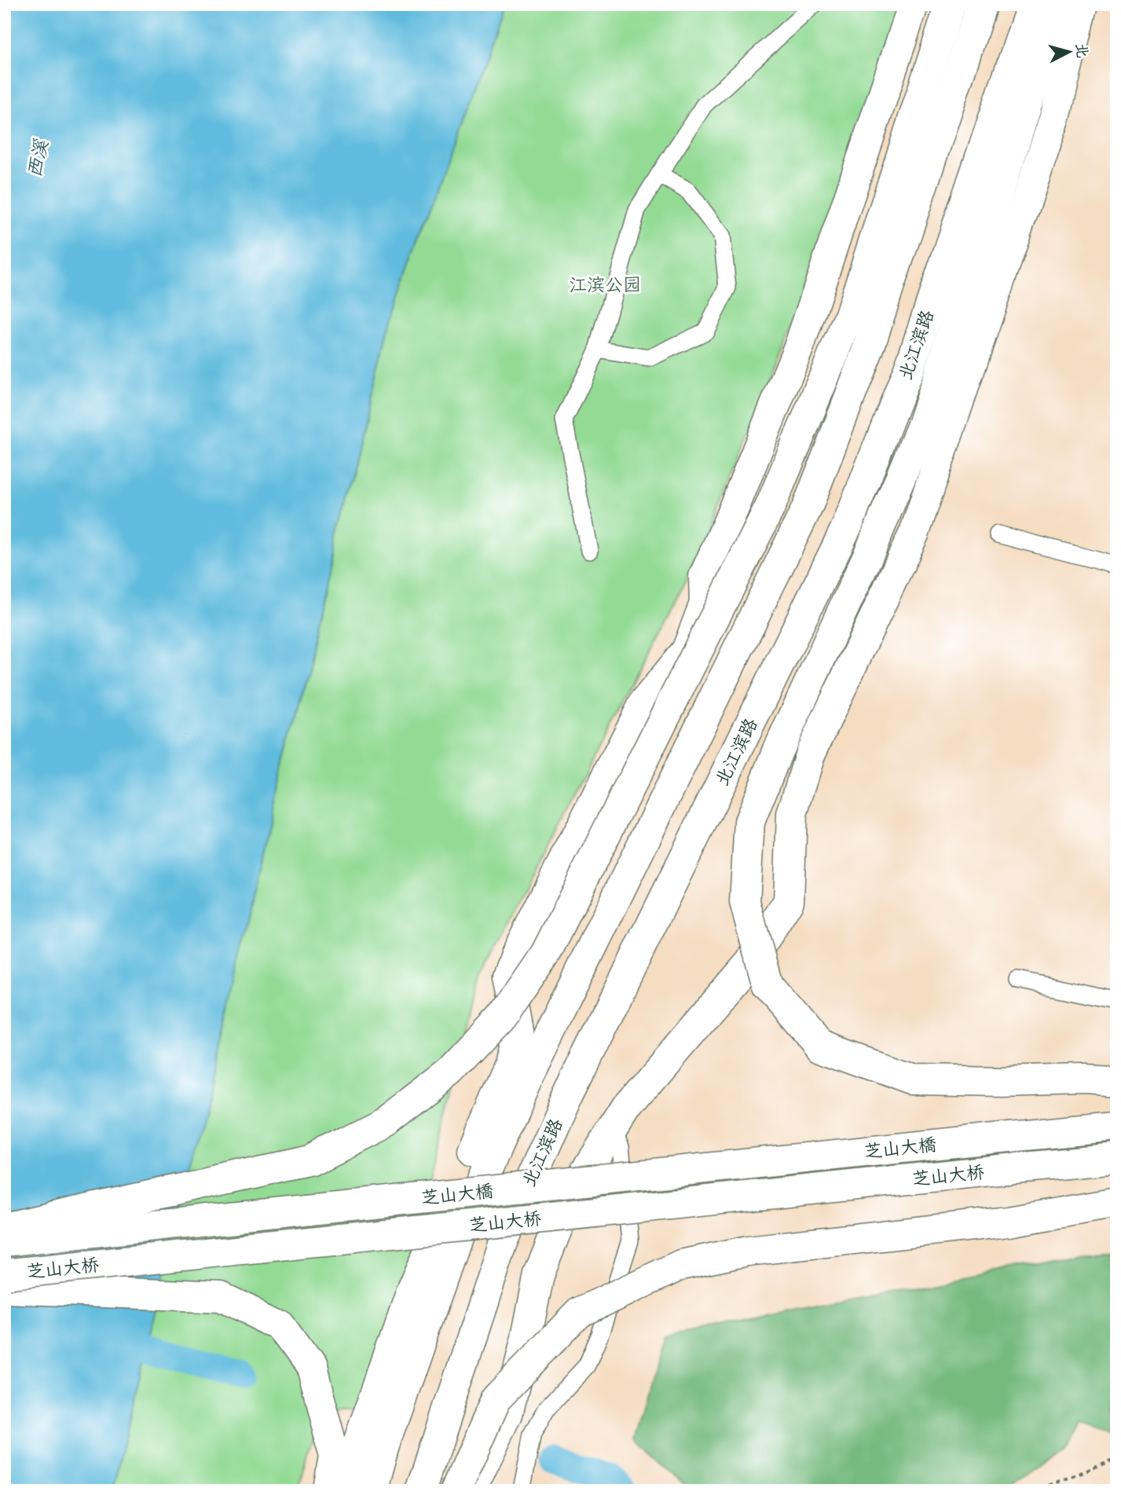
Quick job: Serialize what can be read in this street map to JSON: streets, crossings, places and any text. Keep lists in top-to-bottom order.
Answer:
{
  "streets": {
    "main road": ["北江滨路", "芝山大橋", "芝山大桥"]
  },
  "water": ["西溪"],
  "parks": ["江滨公园"],
  "north": "right"
}
